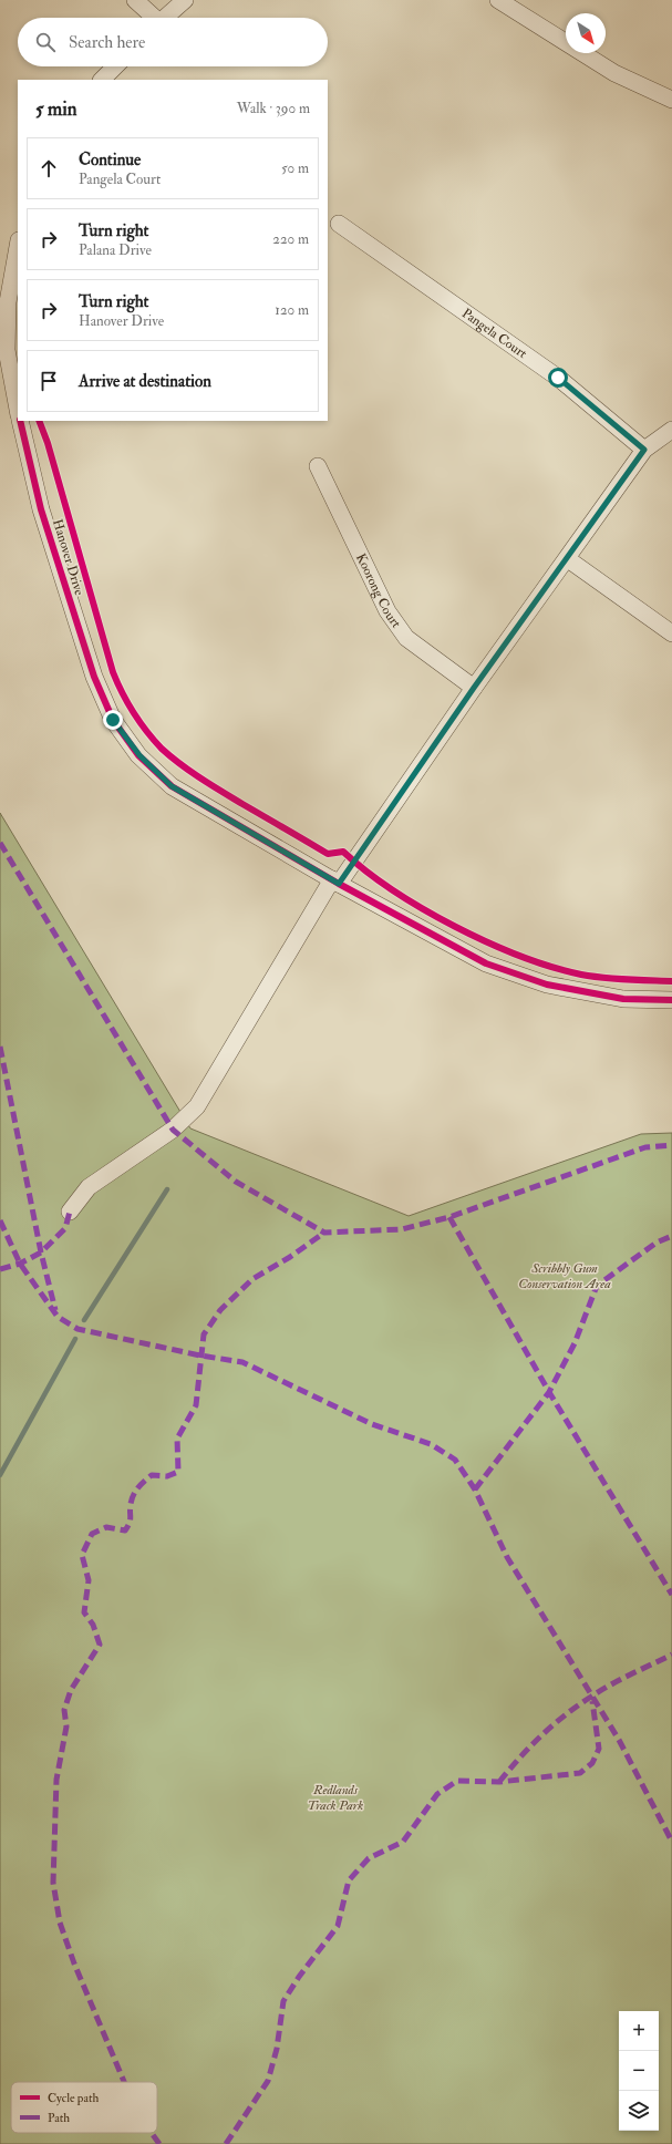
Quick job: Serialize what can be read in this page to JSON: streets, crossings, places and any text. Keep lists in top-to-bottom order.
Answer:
{
  "streets": {
    "street": ["Pangela Court", "Hanover Drive", "Koorong Court"]
  },
  "parks": ["Scribbly Gum Conservation Area", "Redlands Track Park"],
  "legend": ["Cycle path", "Path"],
  "north": "bottom right",
  "page": {
    "search": "Search here",
    "heading": ["5 min", "Walk · 390 m"],
    "list": [
      ["Continue", "Pangela Court", "50 m"],
      ["Turn right", "Palana Drive", "220 m"],
      ["Turn right", "Hanover Drive", "120 m"],
      "Arrive at destination"
    ],
    "map_buttons": ["+", "−"]
  }
}
